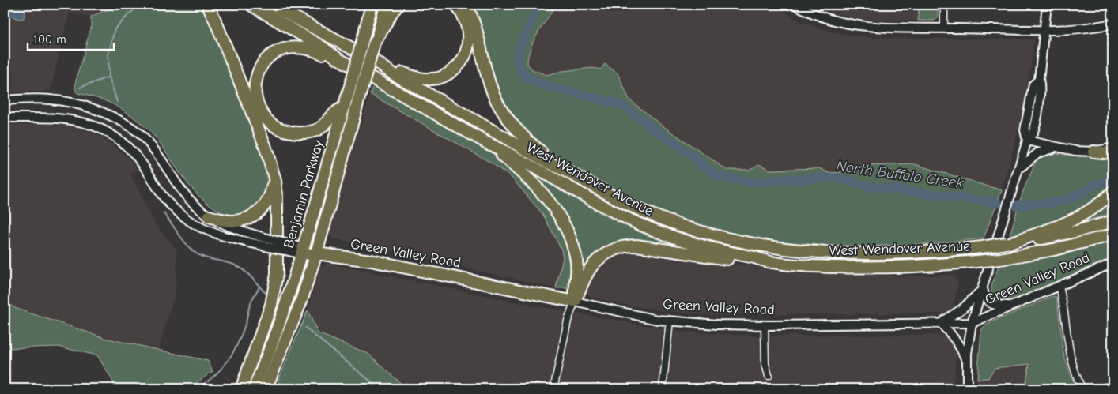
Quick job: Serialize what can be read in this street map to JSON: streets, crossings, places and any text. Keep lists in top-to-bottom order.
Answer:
{
  "streets": {
    "highway": ["West Wendover Avenue", "Benjamin Parkway", "Green Valley Road"]
  },
  "crossings": [
    ["Benjamin Parkway", "Green Valley Road"]
  ],
  "water": ["North Buffalo Creek"],
  "scale_bar": "100 m"
}
